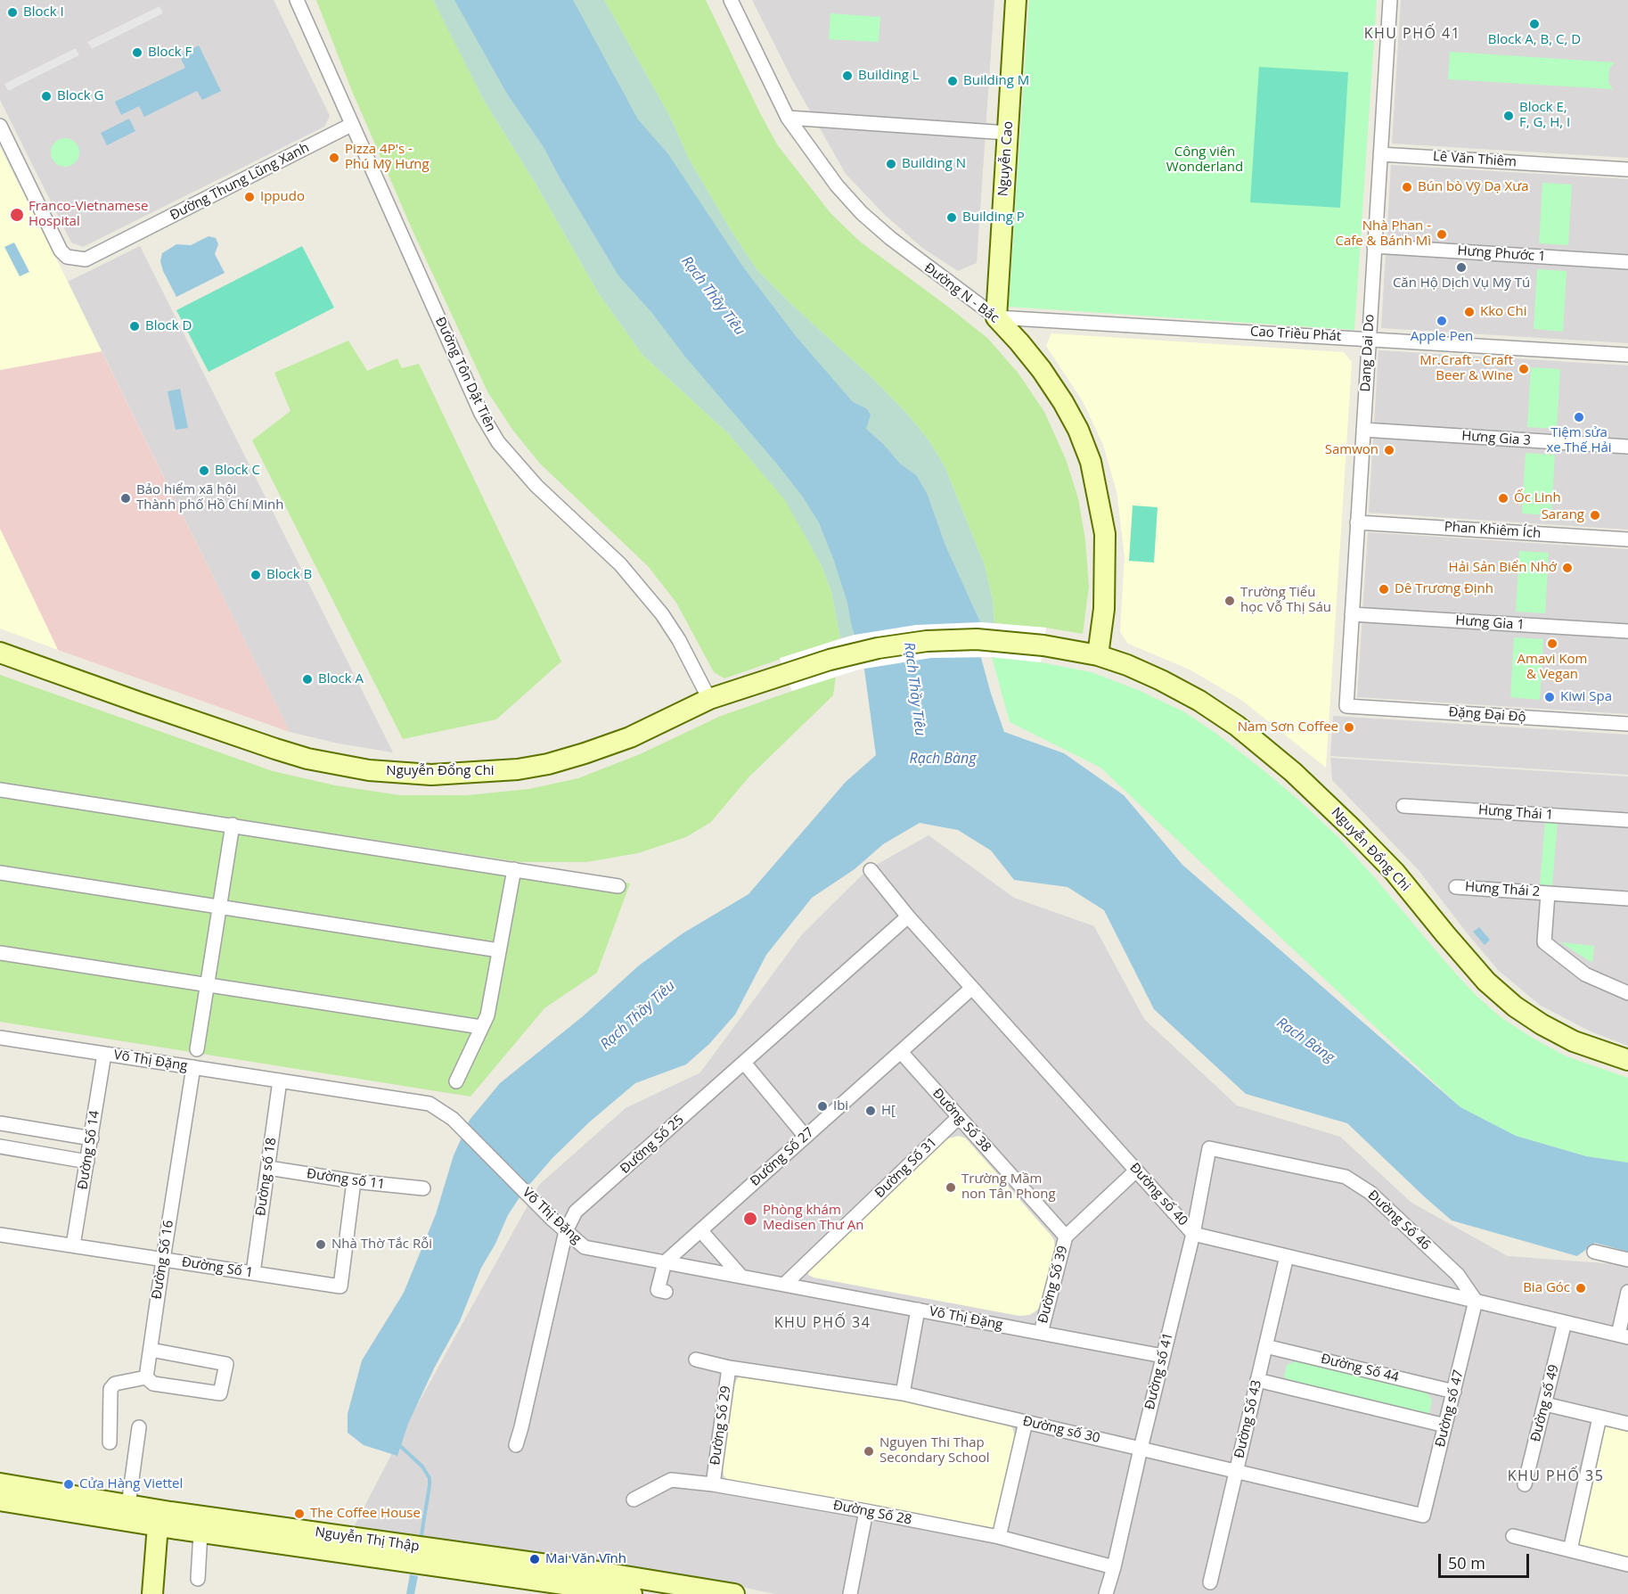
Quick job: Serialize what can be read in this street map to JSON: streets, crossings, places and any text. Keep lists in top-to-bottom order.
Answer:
{
  "streets": {
    "street": [
      "Nguyễn Cao",
      "Lê Văn Thiêm",
      "Đường Thung Lũng Xanh",
      "Hưng Phước 1",
      "Đường N - Bắc",
      "Cao Triều Phát",
      "Dang Dai Do",
      "Đường Tôn Dật Tiên",
      "Hưng Gia 3",
      "Phan Khiêm Ích",
      "Hưng Gia 1",
      "Nguyễn Đổng Chi",
      "Hưng Thái 1",
      "Hưng Thái 2",
      "Võ Thị Đặng",
      "Đường Số 38",
      "Đường Số 25",
      "Đường Số 14",
      "Đường Số 27",
      "Đường Số 31",
      "Đường số 18",
      "Đường số 11",
      "Đường số 40",
      "Đường Số 46",
      "Đường Số 16",
      "Đường Số 1",
      "Đường Số 39",
      "Đường Số 44",
      "Đường số 41",
      "Đường số 49",
      "Đường số 47",
      "Đường Số 43",
      "Đường Số 29",
      "Đường số 30",
      "Đường Số 28",
      "Nguyễn Thị Thập"
    ]
  },
  "crossings": [
    ["Nguyễn Cao", "Đường N - Bắc"],
    ["Nguyễn Cao", "Cao Triều Phát"],
    ["Lê Văn Thiêm", "Dang Dai Do"],
    ["Đường Thung Lũng Xanh", "Đường Tôn Dật Tiên"],
    ["Hưng Phước 1", "Dang Dai Do"],
    ["Đường N - Bắc", "Cao Triều Phát"],
    ["Đường N - Bắc", "Nguyễn Đổng Chi"],
    ["Cao Triều Phát", "Dang Dai Do"],
    ["Dang Dai Do", "Hưng Gia 3"],
    ["Dang Dai Do", "Phan Khiêm Ích"],
    ["Dang Dai Do", "Hưng Gia 1"],
    ["Đường Tôn Dật Tiên", "Nguyễn Đổng Chi"],
    ["Võ Thị Đặng", "Đường Số 25"],
    ["Võ Thị Đặng", "Đường Số 14"],
    ["Võ Thị Đặng", "Đường Số 27"],
    ["Võ Thị Đặng", "Đường Số 31"],
    ["Võ Thị Đặng", "Đường số 18"],
    ["Võ Thị Đặng", "Đường Số 16"],
    ["Võ Thị Đặng", "Đường Số 39"],
    ["Võ Thị Đặng", "Đường số 41"],
    ["Đường Số 38", "Đường Số 27"],
    ["Đường Số 38", "Đường Số 31"],
    ["Đường Số 38", "Đường Số 39"],
    ["Đường Số 25", "Đường số 40"],
    ["Đường Số 14", "Đường Số 1"],
    ["Đường Số 27", "Đường số 40"],
    ["Đường số 18", "Đường số 11"],
    ["Đường số 18", "Đường Số 1"],
    ["Đường số 11", "Đường Số 1"],
    ["Đường số 40", "Đường Số 46"],
    ["Đường số 40", "Đường Số 39"],
    ["Đường số 40", "Đường số 41"],
    ["Đường số 40", "Đường số 49"],
    ["Đường số 40", "Đường số 47"],
    ["Đường số 40", "Đường Số 43"],
    ["Đường Số 46", "Đường số 41"],
    ["Đường Số 46", "Đường số 47"],
    ["Đường Số 16", "Đường Số 1"],
    ["Đường Số 44", "Đường số 47"],
    ["Đường Số 44", "Đường Số 43"],
    ["Đường số 41", "Đường số 30"],
    ["Đường số 41", "Đường Số 28"],
    ["Đường số 47", "Đường số 30"],
    ["Đường Số 43", "Đường số 30"],
    ["Đường Số 29", "Đường số 30"],
    ["Đường Số 29", "Đường Số 28"]
  ],
  "districts": ["KHU PHỐ 41", "KHU PHỐ 34", "KHU PHỐ 35"],
  "water": ["Rạch Thầy Tiêu", "Rạch Bàng"],
  "parks": ["Công viên Wonderland"],
  "places": [
    "Block I",
    "Block A, B, C, D",
    "Block F",
    "Building L",
    "Building M",
    "Block G",
    "Block E, F, G, H, I",
    "Pizza 4P's - Phú Mỹ Hưng",
    "Building N",
    "Bún bò Vỹ Dạ Xưa",
    "Ippudo",
    "Franco-Vietnamese Hospital",
    "Building P",
    "Nhà Phan - Cafe & Bánh Mì",
    "Căn Hộ Dịch Vụ Mỹ Tú",
    "Kko Chi",
    "Apple Pen",
    "Block D",
    "Mr.Craft - Craft Beer & Wine",
    "Tiệm sửa xe Thế Hải",
    "Samwon",
    "Block C",
    "Bảo hiểm xã hội Thành phố Hồ Chí Minh",
    "Ốc Linh",
    "Sarang",
    "Hải Sản Biển Nhớ",
    "Block B",
    "Dê Trương Định",
    "Trường Tiểu học Vỗ Thị Sáu",
    "Amavi Kom & Vegan",
    "Block A",
    "Kiwi Spa",
    "Nam Sơn Coffee",
    "Ibi",
    "H[",
    "Trường Mầm non Tân Phong",
    "Phòng khám Medisen Thư An",
    "Nhà Thờ Tắc Rỗi",
    "Bia Góc",
    "Nguyen Thi Thap Secondary School",
    "Cửa Hàng Viettel",
    "The Coffee House",
    "Mai Văn Vĩnh"
  ],
  "scale_bar": "50 m"
}
